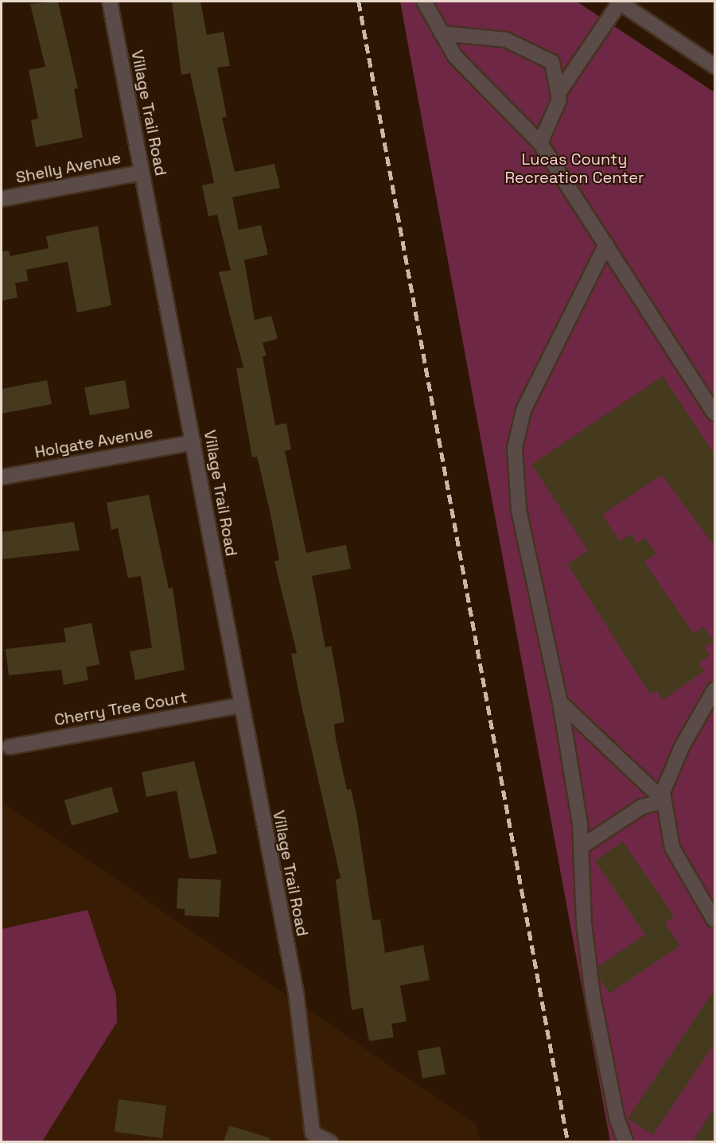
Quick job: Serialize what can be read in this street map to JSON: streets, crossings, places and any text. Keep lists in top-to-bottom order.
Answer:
{
  "streets": {
    "street": [
      "Village Trail Road",
      "Shelly Avenue",
      "Holgate Avenue",
      "Cherry Tree Court"
    ]
  },
  "crossings": [
    ["Village Trail Road", "Shelly Avenue"],
    ["Village Trail Road", "Holgate Avenue"],
    ["Village Trail Road", "Cherry Tree Court"]
  ],
  "parks": ["Lucas County Recreation Center"]
}
